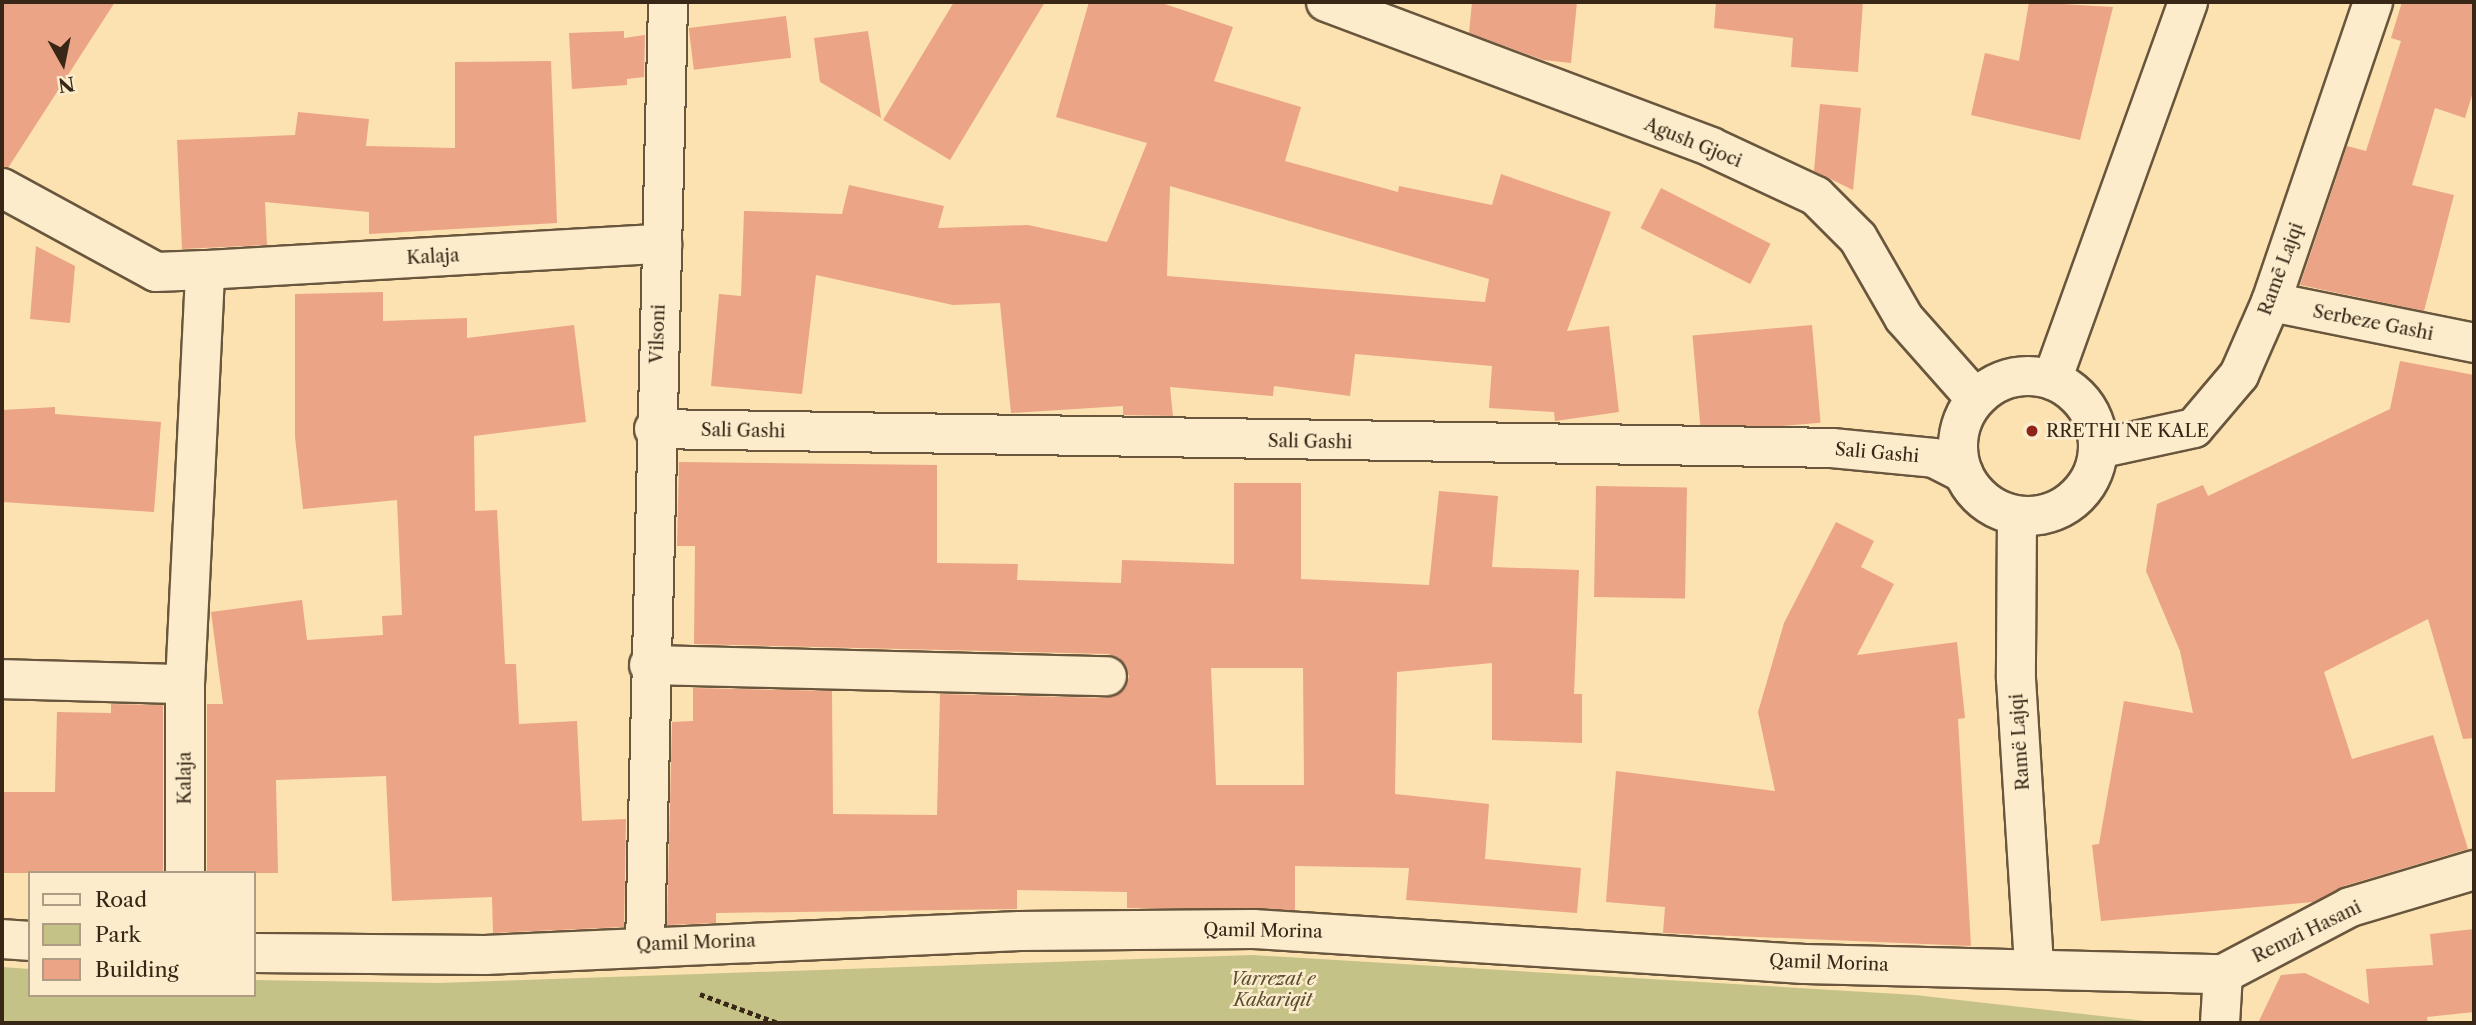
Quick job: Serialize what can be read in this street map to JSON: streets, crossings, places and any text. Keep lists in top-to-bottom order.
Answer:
{
  "streets": {
    "street": [
      "Agush Gjoci",
      "Kalaja",
      "Ramē Lajqi",
      "Serbeze Gashi",
      "Vilsoni",
      "Sali Gashi",
      "Ramë Lajqi",
      "Qamil Morina",
      "Remzi Hasani"
    ]
  },
  "crossings": [
    ["Agush Gjoci", "Ramē Lajqi"],
    ["Agush Gjoci", "Sali Gashi"],
    ["Agush Gjoci", "Ramë Lajqi"],
    ["Kalaja", "Vilsoni"],
    ["Ramē Lajqi", "Serbeze Gashi"],
    ["Ramē Lajqi", "Sali Gashi"],
    ["Ramē Lajqi", "Ramë Lajqi"],
    ["Vilsoni", "Sali Gashi"],
    ["Vilsoni", "Qamil Morina"],
    ["Sali Gashi", "Ramë Lajqi"],
    ["Ramë Lajqi", "Qamil Morina"],
    ["Qamil Morina", "Remzi Hasani"]
  ],
  "parks": ["Varrezat e Kakariqit"],
  "places": ["RRETHI NE KALE"],
  "legend": ["Road", "Park", "Building"],
  "north": "bottom"
}
